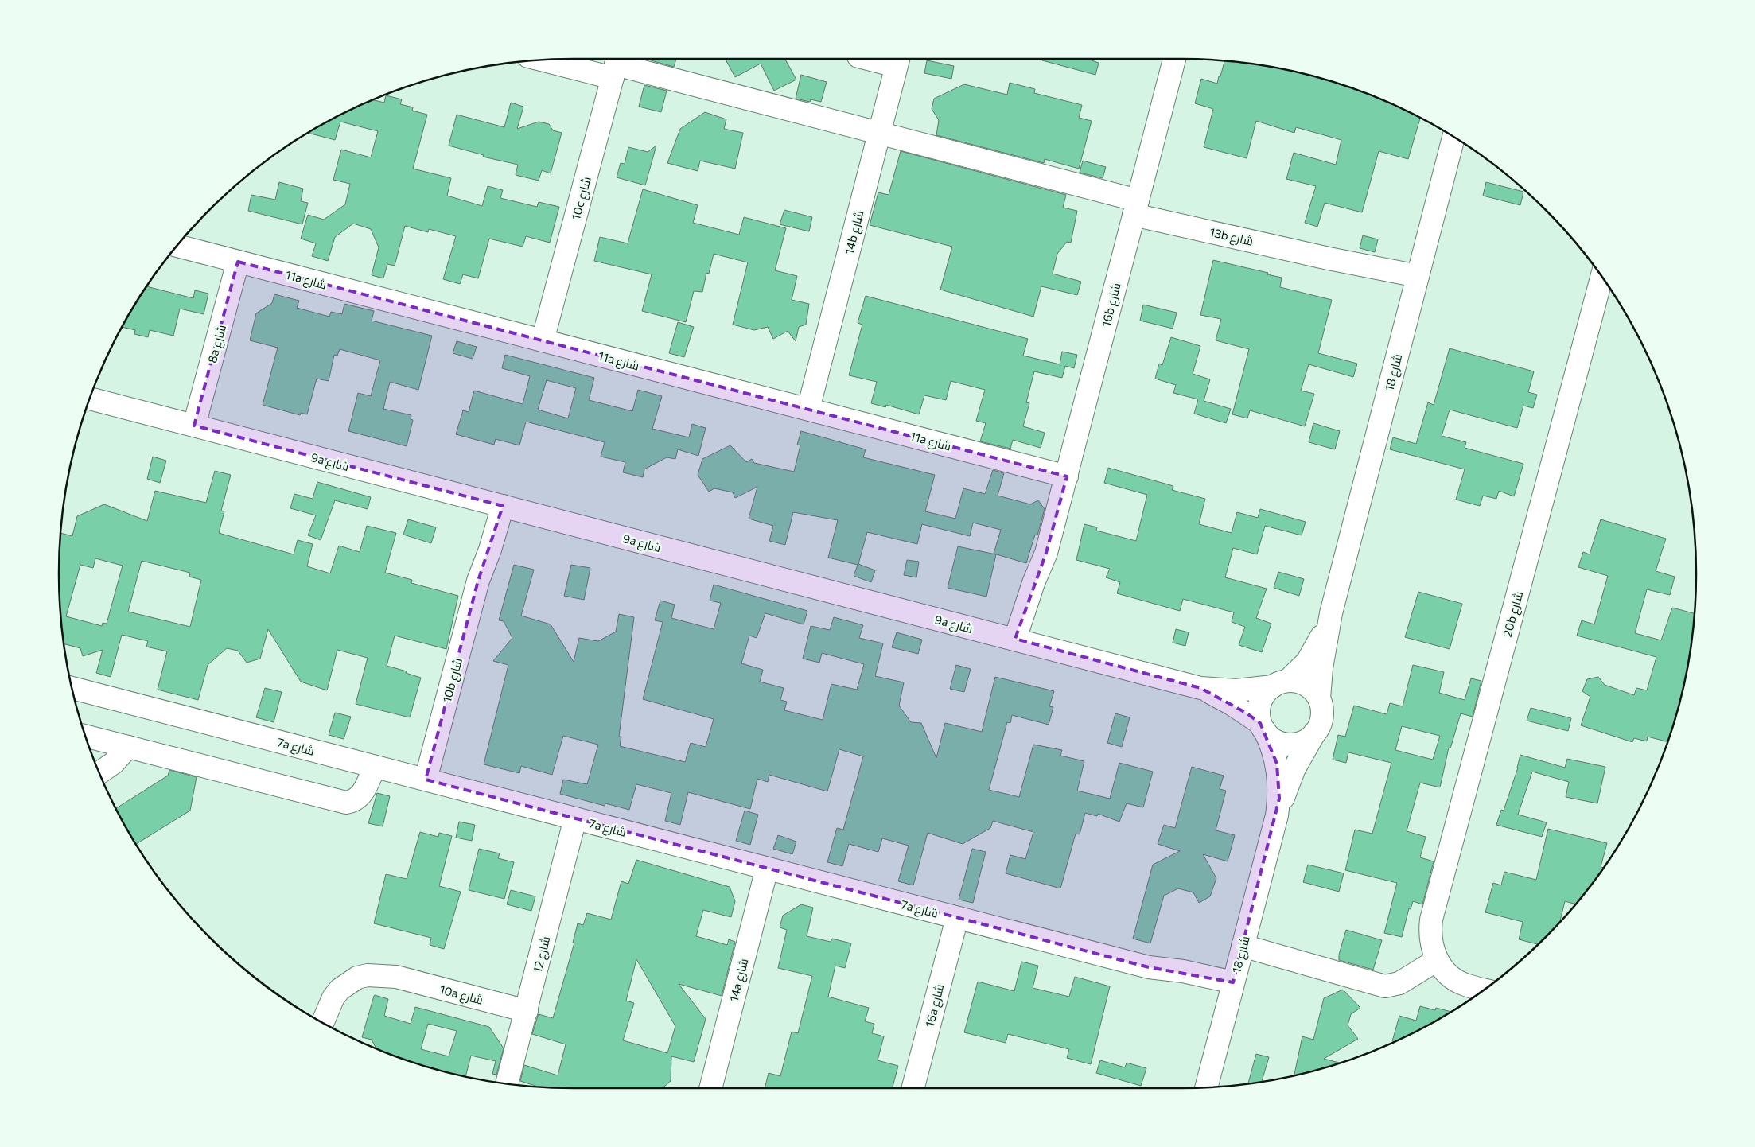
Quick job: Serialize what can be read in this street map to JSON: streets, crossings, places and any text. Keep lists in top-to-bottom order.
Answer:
{
  "streets": {
    "street": [
      "10c شارع",
      "14b شارع",
      "13b شارع",
      "11a شارع",
      "16b شارع",
      "8a شارع",
      "شارع 18",
      "9a شارع",
      "20b شارع",
      "10b شارع",
      "7a شارع",
      "شارع 12",
      "14a شارع",
      "10a شارع",
      "16a شارع"
    ]
  },
  "crossings": [
    ["10c شارع", "13b شارع"],
    ["10c شارع", "11a شارع"],
    ["14b شارع", "13b شارع"],
    ["14b شارع", "11a شارع"],
    ["13b شارع", "16b شارع"],
    ["13b شارع", "شارع 18"],
    ["11a شارع", "16b شارع"],
    ["11a شارع", "8a شارع"],
    ["16b شارع", "9a شارع"],
    ["8a شارع", "9a شارع"],
    ["شارع 18", "9a شارع"],
    ["شارع 18", "7a شارع"],
    ["9a شارع", "10b شارع"],
    ["10b شارع", "7a شارع"],
    ["7a شارع", "شارع 12"],
    ["7a شارع", "14a شارع"],
    ["7a شارع", "16a شارع"],
    ["شارع 12", "10a شارع"]
  ]
}
